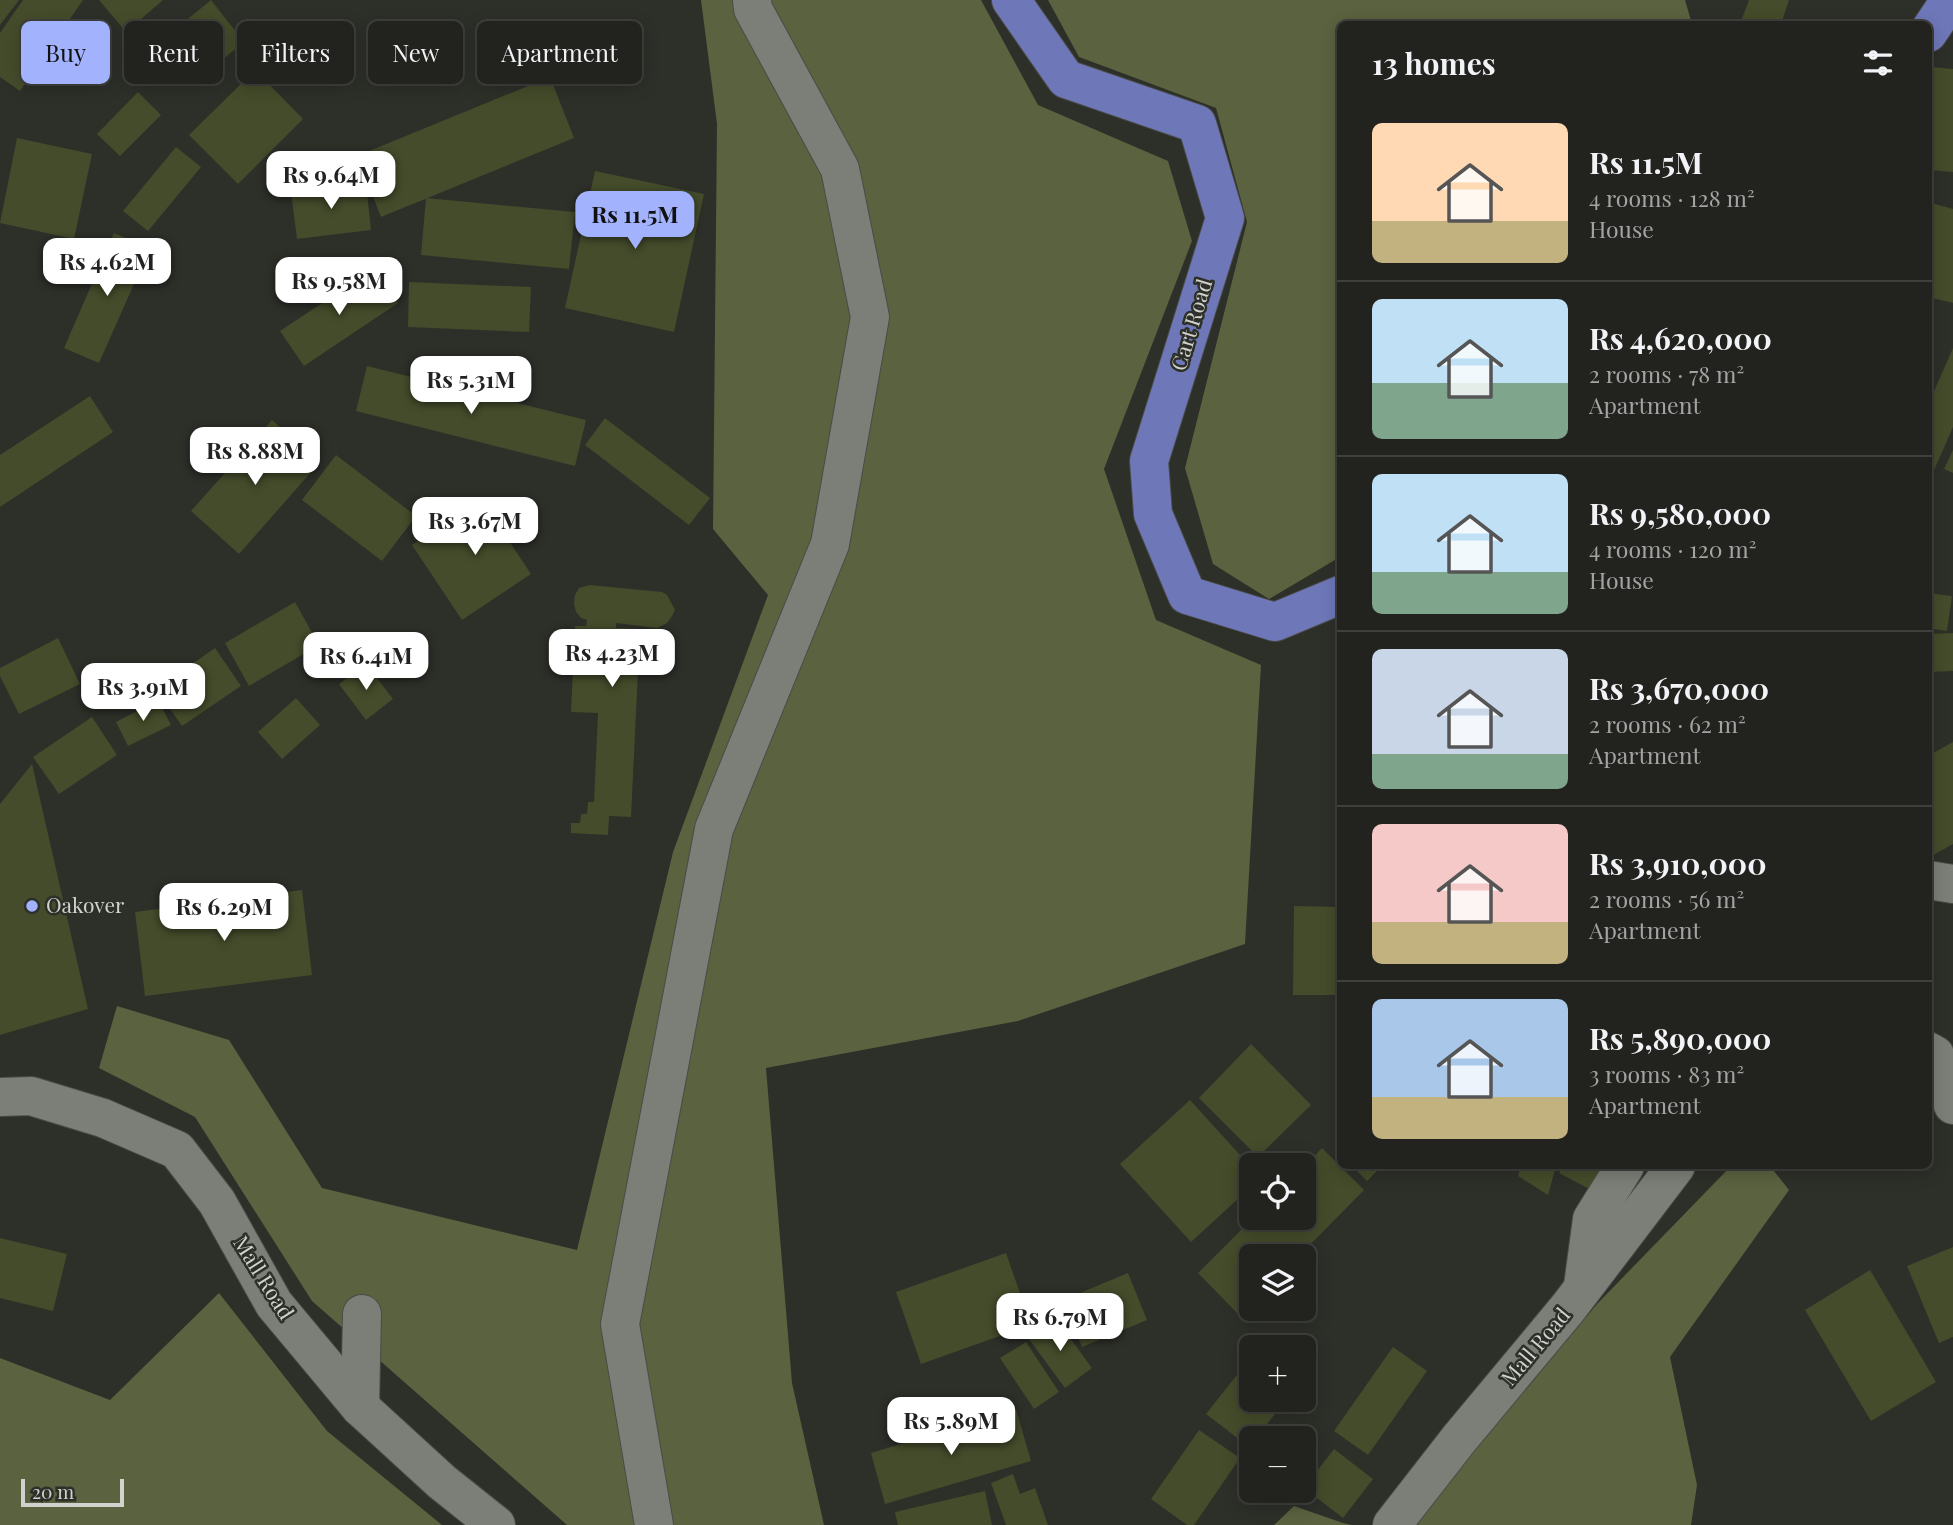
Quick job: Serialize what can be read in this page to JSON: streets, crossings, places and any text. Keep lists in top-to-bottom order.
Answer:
{
  "streets": {
    "main road": ["Cart Road"],
    "street": ["Mall Road"]
  },
  "places": ["Oakover"],
  "scale_bar": "20 m",
  "page": {
    "chip": [
      "Buy",
      "Rent",
      "Filters",
      "New",
      "Apartment"
    ],
    "heading": "13 homes",
    "list": [
      {
        "name": "Rs 11.5M",
        "note": "4 rooms · 128 m² · House"
      },
      {
        "name": "Rs 4,620,000",
        "note": "2 rooms · 78 m² · Apartment"
      },
      {
        "name": "Rs 9,580,000",
        "note": "4 rooms · 120 m² · House"
      },
      {
        "name": "Rs 3,670,000",
        "note": "2 rooms · 62 m² · Apartment"
      },
      {
        "name": "Rs 3,910,000",
        "note": "2 rooms · 56 m² · Apartment"
      },
      {
        "name": "Rs 5,890,000",
        "note": "3 rooms · 83 m² · Apartment"
      }
    ],
    "price": [
      "Rs 9.64M",
      "Rs 11.5M",
      "Rs 4.62M",
      "Rs 9.58M",
      "Rs 5.31M",
      "Rs 8.88M",
      "Rs 3.67M",
      "Rs 4.23M",
      "Rs 6.41M",
      "Rs 3.91M",
      "Rs 6.29M",
      "Rs 6.79M",
      "Rs 5.89M"
    ],
    "map_buttons": ["+", "−"],
    "scale": "20 m"
  }
}
